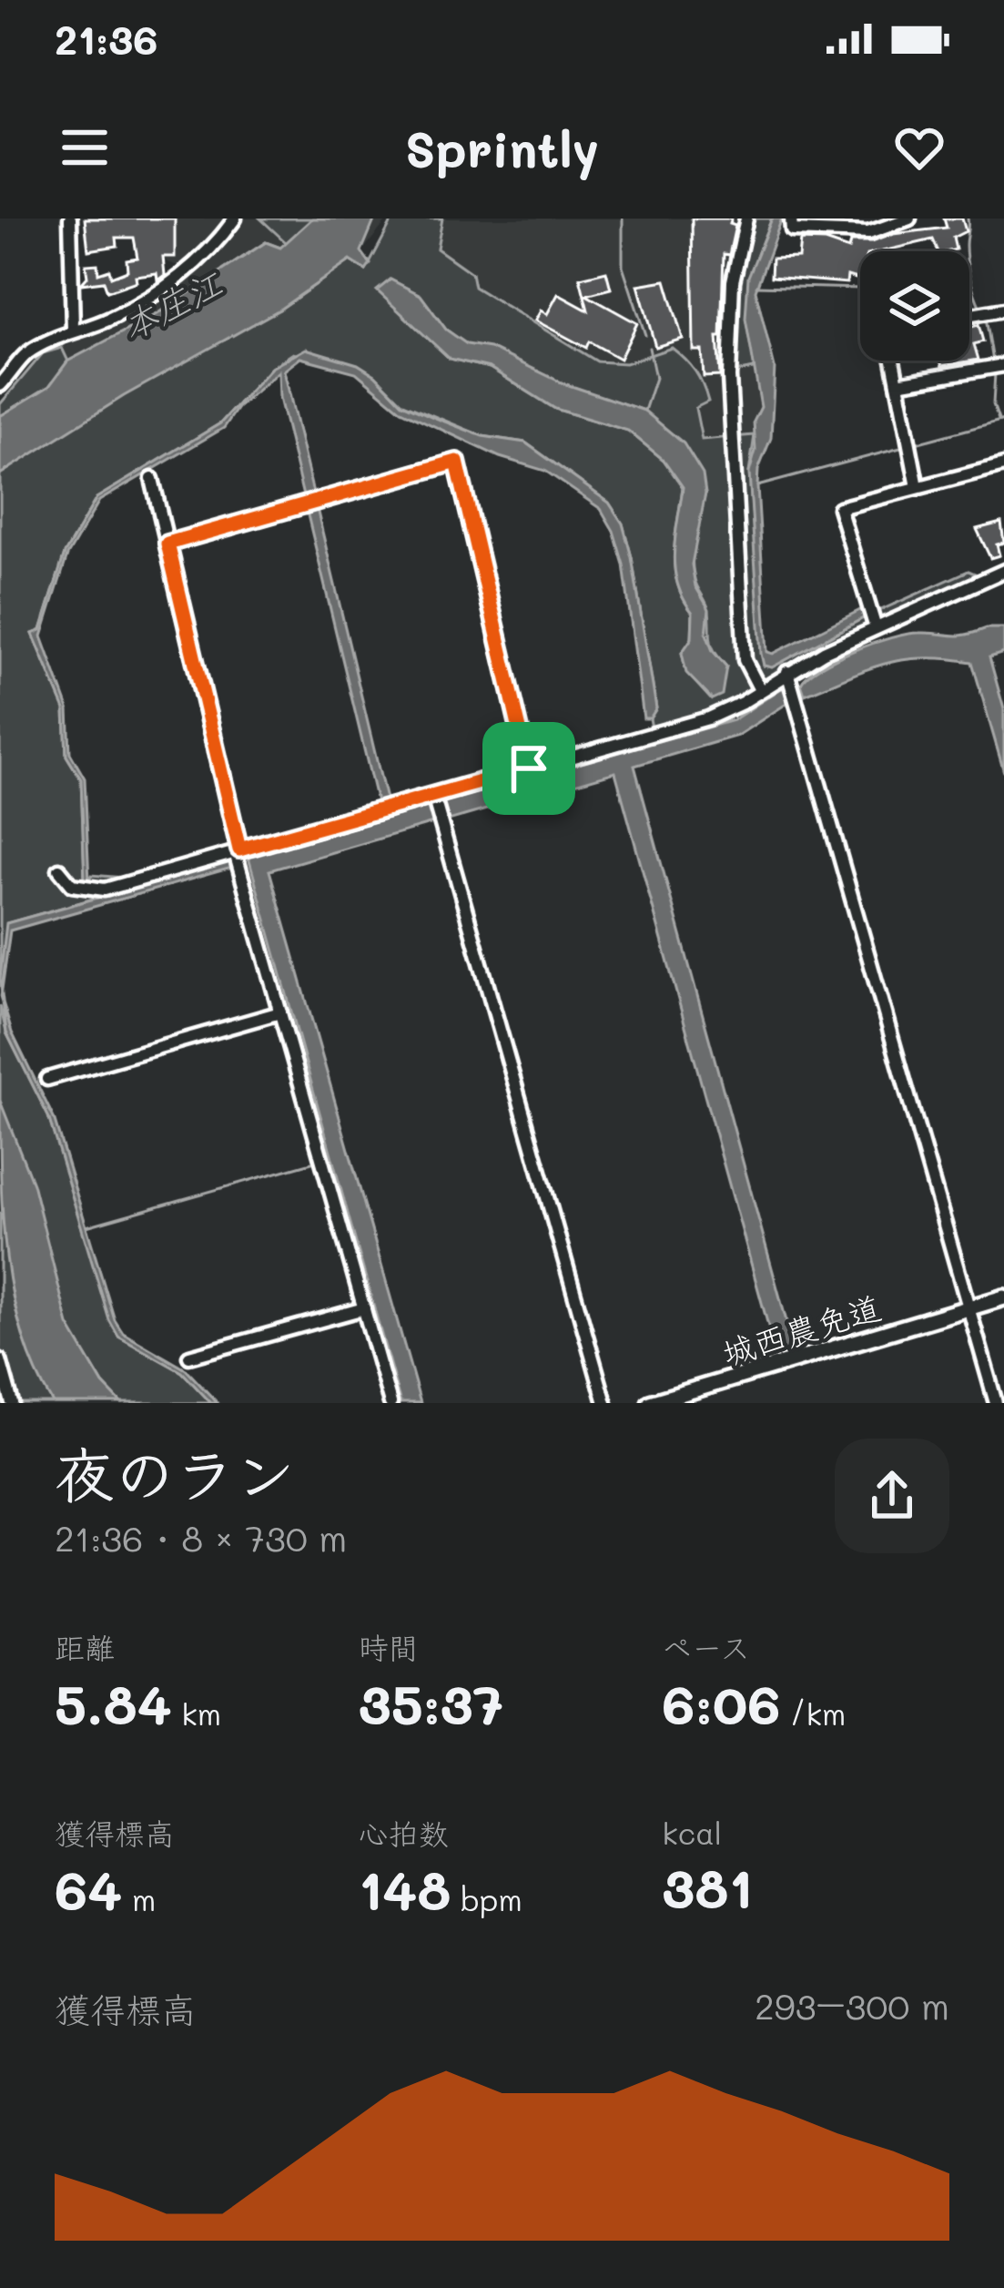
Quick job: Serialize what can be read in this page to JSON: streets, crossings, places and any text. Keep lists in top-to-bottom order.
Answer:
{
  "streets": {
    "street": ["城西農免道"]
  },
  "water": ["本庄江"],
  "page": {
    "status": "21:36",
    "header": "Sprintly",
    "heading": ["夜のラン", "21:36 · 8 × 730 m"],
    "stats": [
      ["距離", "5.84 km"],
      ["時間", "35:37"],
      ["ペース", "6:06 /km"],
      ["獲得標高", "64 m"],
      ["心拍数", "148 bpm"],
      ["kcal", "381"]
    ],
    "chart": ["獲得標高", "293–300 m"]
  }
}
